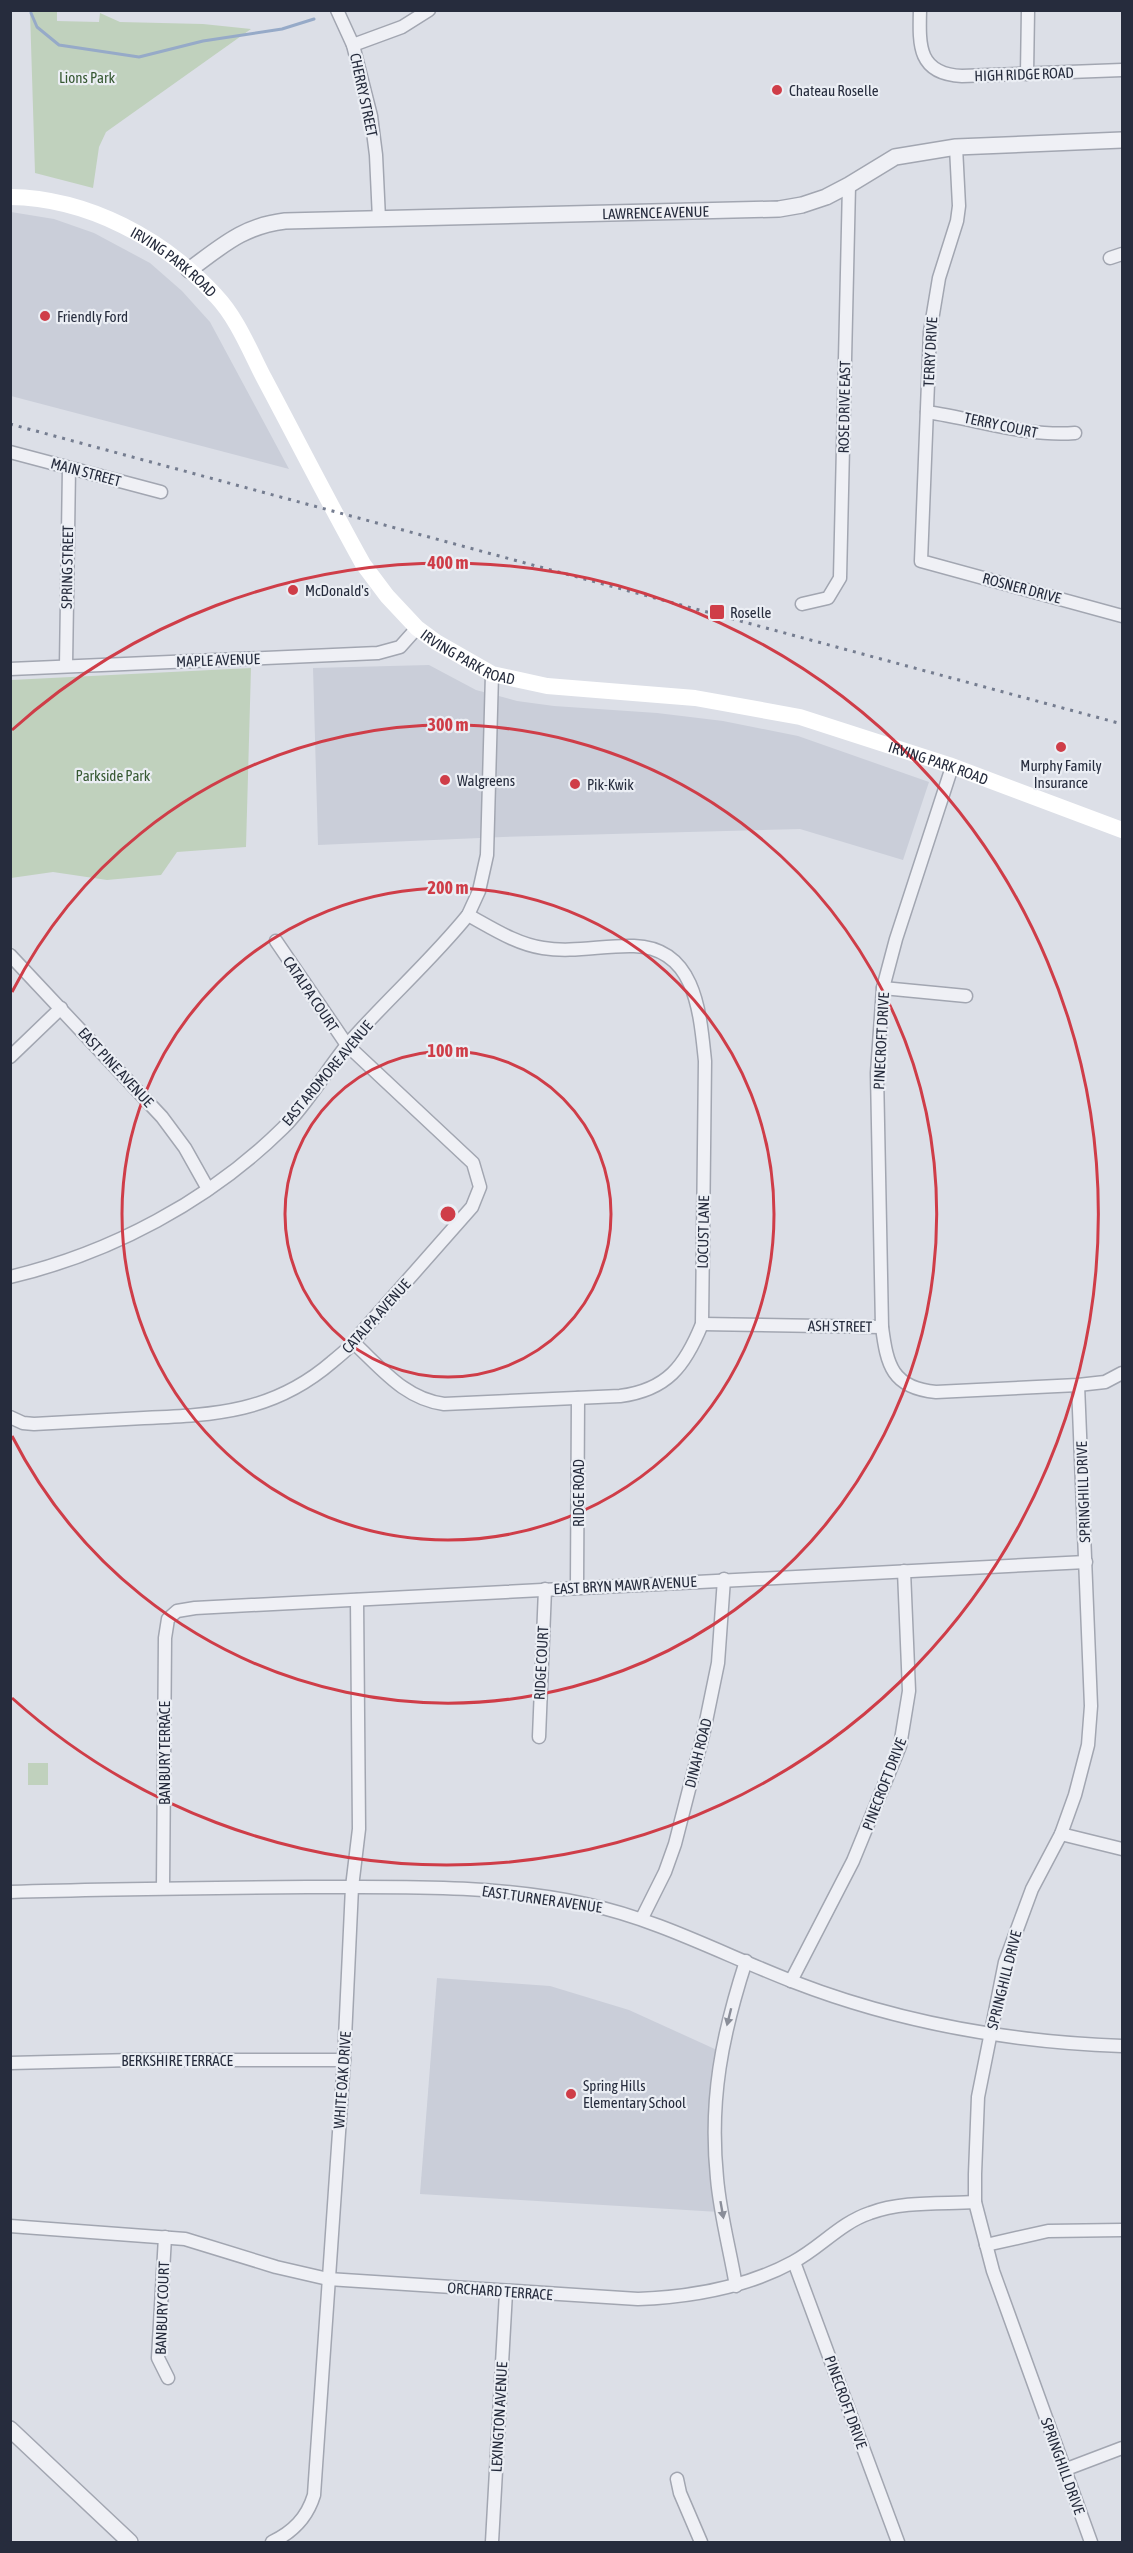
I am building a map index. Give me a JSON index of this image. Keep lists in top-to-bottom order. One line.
{"streets":{"main road":["IRVING PARK ROAD"],"street":["HIGH RIDGE ROAD","CHERRY STREET","LAWRENCE AVENUE","TERRY DRIVE","ROSE DRIVE EAST","TERRY COURT","MAIN STREET","SPRING STREET","ROSNER DRIVE","MAPLE AVENUE","CATALPA COURT","PINECROFT DRIVE","EAST PINE AVENUE","EAST ARDMORE AVENUE","LOCUST LANE","CATALPA AVENUE","ASH STREET","SPRINGHILL DRIVE","RIDGE ROAD","EAST BRYN MAWR AVENUE","RIDGE COURT","BANBURY TERRACE","DINAH ROAD","EAST TURNER AVENUE","BERKSHIRE TERRACE","WHITE OAK DRIVE","ORCHARD TERRACE","BANBURY COURT","LEXINGTON AVENUE"]},"crossings":[["CHERRY STREET","LAWRENCE AVENUE"],["LAWRENCE AVENUE","IRVING PARK ROAD"],["LAWRENCE AVENUE","TERRY DRIVE"],["LAWRENCE AVENUE","ROSE DRIVE EAST"],["IRVING PARK ROAD","MAPLE AVENUE"],["IRVING PARK ROAD","PINECROFT DRIVE"],["IRVING PARK ROAD","EAST ARDMORE AVENUE"],["TERRY DRIVE","TERRY COURT"],["TERRY DRIVE","ROSNER DRIVE"],["MAIN STREET","SPRING STREET"],["SPRING STREET","MAPLE AVENUE"],["CATALPA COURT","EAST ARDMORE AVENUE"],["CATALPA COURT","CATALPA AVENUE"],["PINECROFT DRIVE","ASH STREET"],["PINECROFT DRIVE","EAST BRYN MAWR AVENUE"],["PINECROFT DRIVE","EAST TURNER AVENUE"],["PINECROFT DRIVE","ORCHARD TERRACE"],["EAST PINE AVENUE","EAST ARDMORE AVENUE"],["EAST ARDMORE AVENUE","LOCUST LANE"],["EAST ARDMORE AVENUE","CATALPA AVENUE"],["LOCUST LANE","CATALPA AVENUE"],["LOCUST LANE","ASH STREET"],["LOCUST LANE","RIDGE ROAD"],["ASH STREET","SPRINGHILL DRIVE"],["SPRINGHILL DRIVE","EAST BRYN MAWR AVENUE"],["SPRINGHILL DRIVE","EAST TURNER AVENUE"],["SPRINGHILL DRIVE","ORCHARD TERRACE"],["RIDGE ROAD","EAST BRYN MAWR AVENUE"],["EAST BRYN MAWR AVENUE","RIDGE COURT"],["EAST BRYN MAWR AVENUE","BANBURY TERRACE"],["EAST BRYN MAWR AVENUE","DINAH ROAD"],["EAST BRYN MAWR AVENUE","WHITE OAK DRIVE"],["BANBURY TERRACE","EAST TURNER AVENUE"],["DINAH ROAD","EAST TURNER AVENUE"],["EAST TURNER AVENUE","WHITE OAK DRIVE"],["BERKSHIRE TERRACE","WHITE OAK DRIVE"],["WHITE OAK DRIVE","ORCHARD TERRACE"],["ORCHARD TERRACE","BANBURY COURT"],["ORCHARD TERRACE","LEXINGTON AVENUE"]],"parks":["Lions Park","Parkside Park"],"places":{"other":["Chateau Roselle","Friendly Ford","McDonald's","Murphy Family Insurance","Walgreens","Pik-Kwik","Spring Hills Elementary School"],"transit":["Roselle"]},"rings":["400 m","300 m","200 m","100 m"]}
